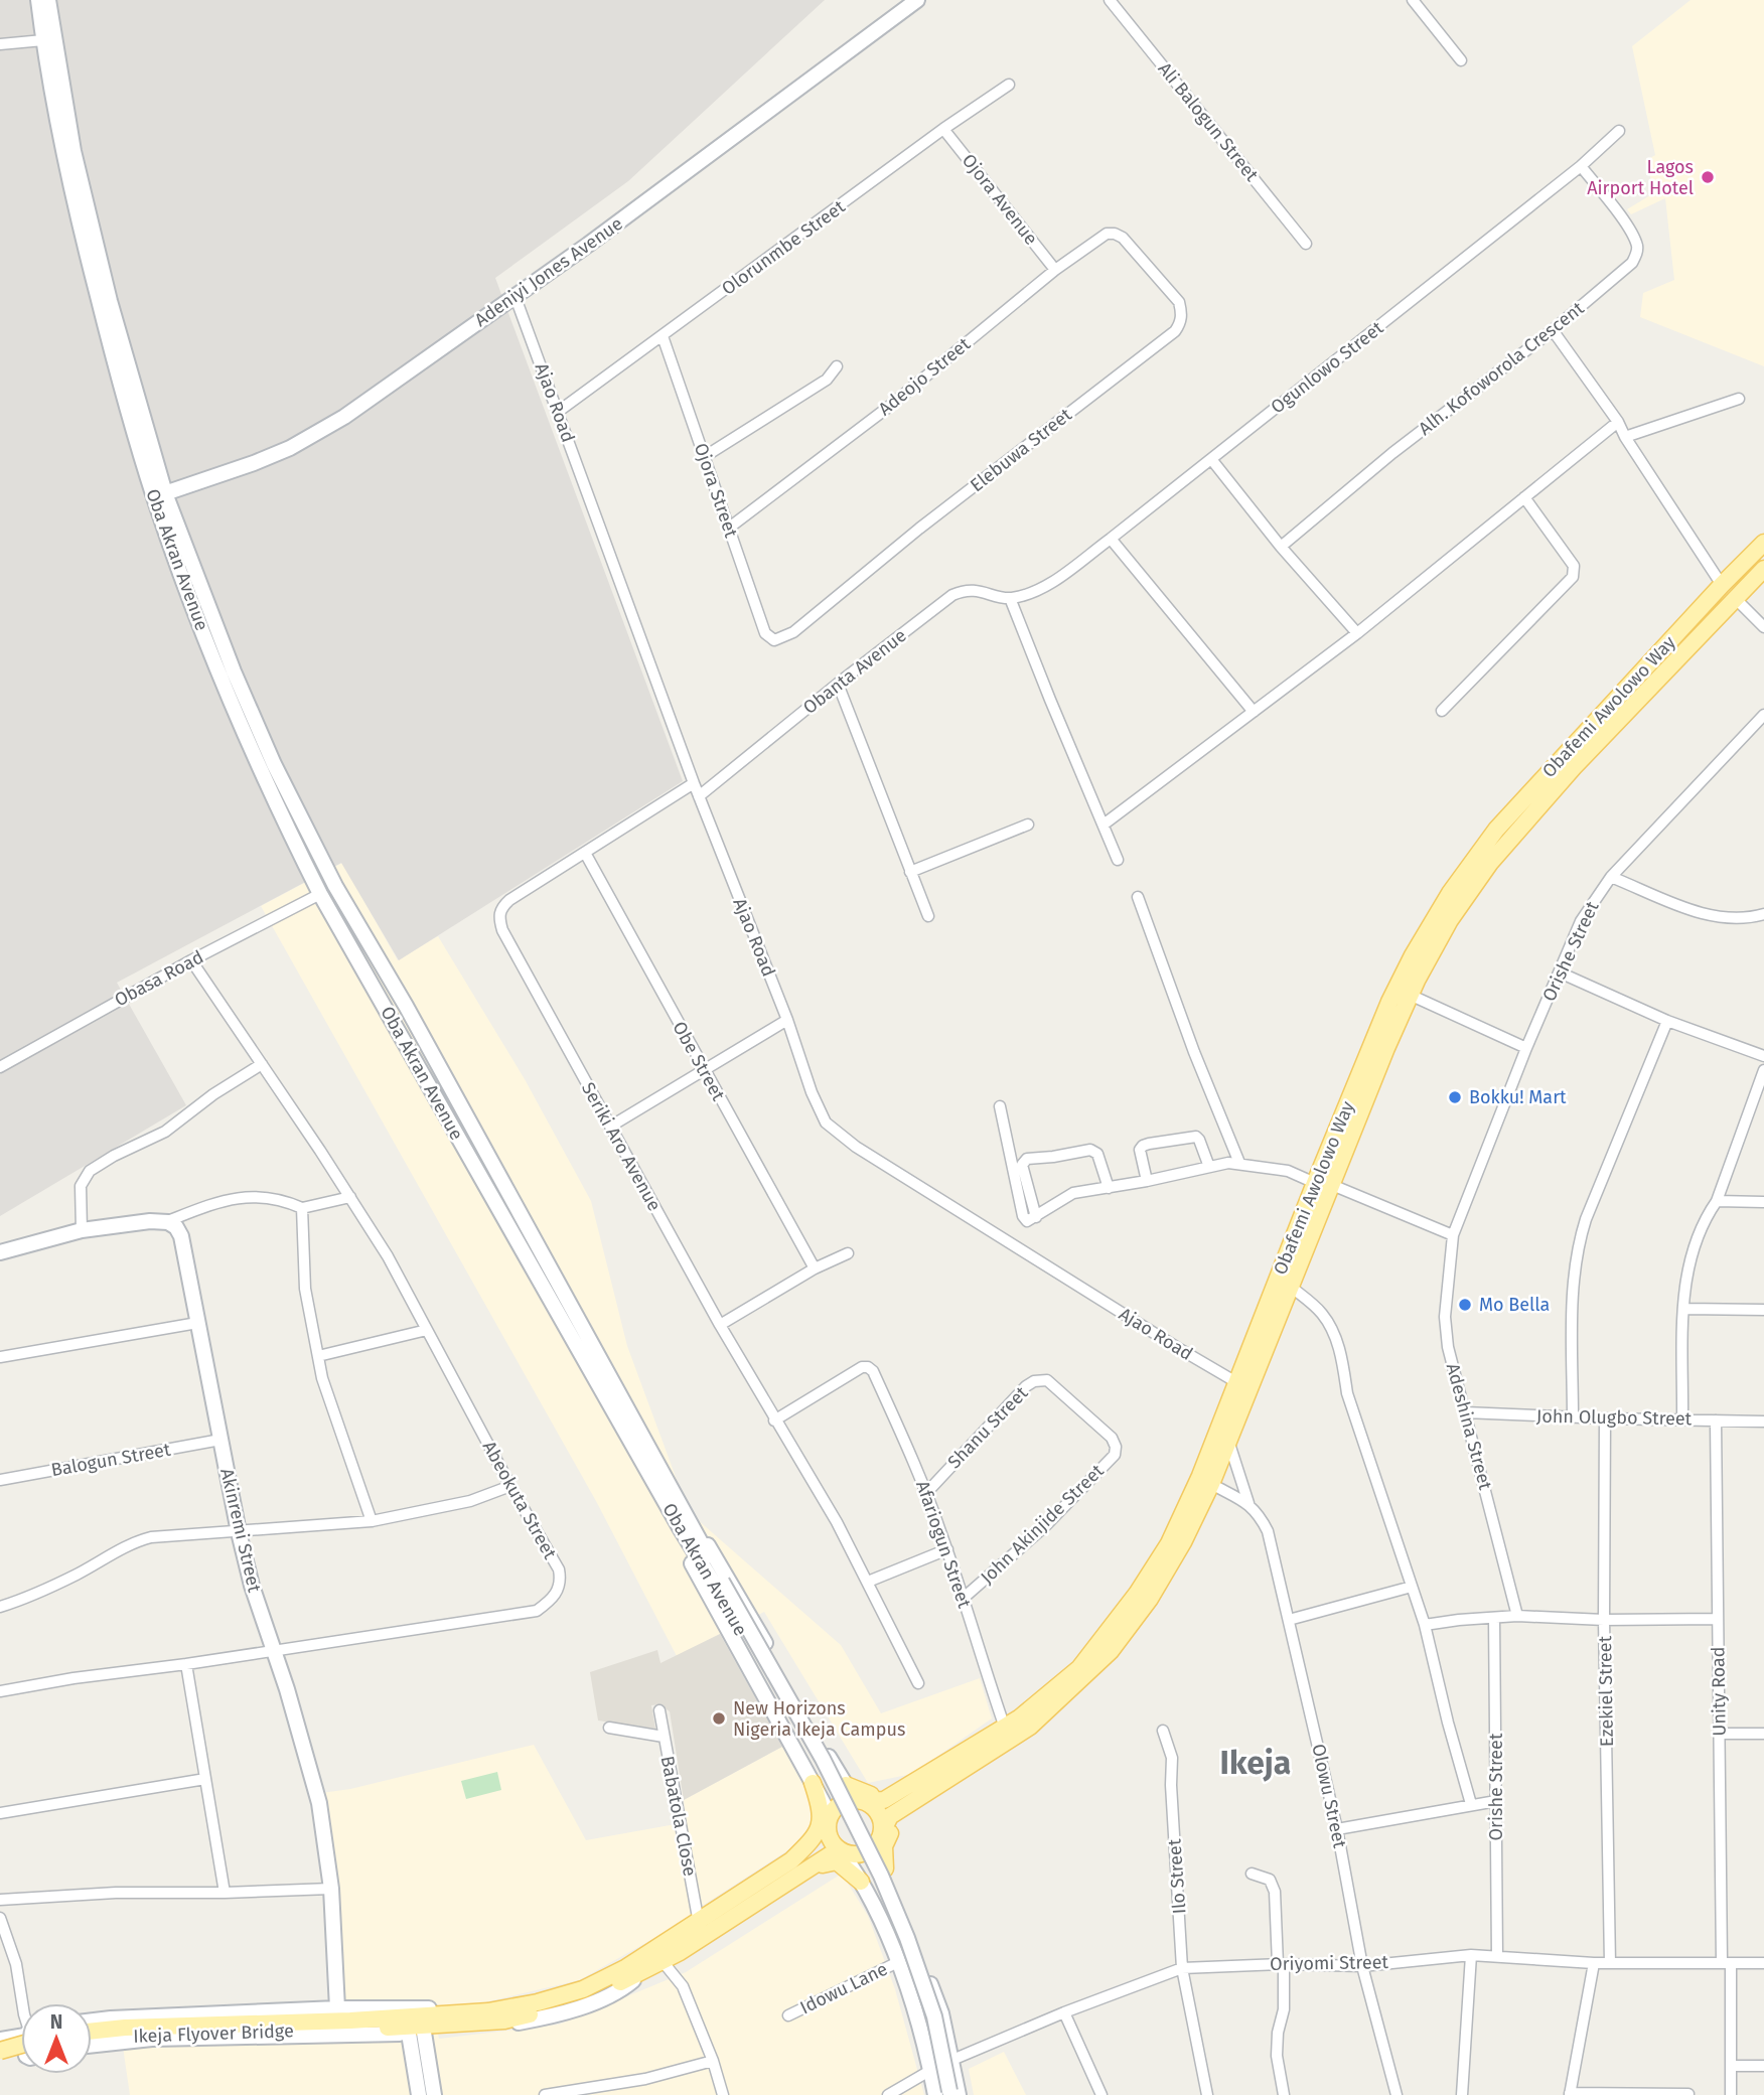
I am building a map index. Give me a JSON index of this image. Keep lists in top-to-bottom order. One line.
{"streets":{"main road":["Adeniyi Jones Avenue","Oba Akran Avenue","Obafemi Awolowo Way","Akinremi Street","Ikeja Flyover Bridge"],"street":["Ali Balogun Street","Ojora Avenue","Olorunmbe Street","Ogunlowo Street","Alh. Kofoworola Crescent","Adeojo Street","Ajao Road","Elebuwa Street","Ojora Street","Obanta Avenue","Orishe Street","Obasa Road","Obe Street","Seriki Aro Avenue","John Olugbo Street","Adeshina Street","Shanu Street","Balogun Street","Abeokuta Street","John Akinjide Street","Afariogun Street","Ezekiel Street","Unity Road","Olowu Street","Babatola Close","Ilo Street","Oriyomi Street","Idowu Lane"]},"crossings":[["Ojora Avenue","Olorunmbe Street"],["Ojora Avenue","Adeojo Street"],["Olorunmbe Street","Ajao Road"],["Olorunmbe Street","Ojora Street"],["Adeniyi Jones Avenue","Ajao Road"],["Adeniyi Jones Avenue","Oba Akran Avenue"],["Ogunlowo Street","Alh. Kofoworola Crescent"],["Ogunlowo Street","Obanta Avenue"],["Adeojo Street","Elebuwa Street"],["Adeojo Street","Ojora Street"],["Ajao Road","Obanta Avenue"],["Ajao Road","Obafemi Awolowo Way"],["Ajao Road","Seriki Aro Avenue"],["Elebuwa Street","Ojora Street"],["Oba Akran Avenue","Obasa Road"],["Obafemi Awolowo Way","Afariogun Street"],["Obafemi Awolowo Way","Olowu Street"],["Orishe Street","Adeshina Street"],["Orishe Street","Oriyomi Street"],["Obasa Road","Abeokuta Street"],["Obe Street","Seriki Aro Avenue"],["Seriki Aro Avenue","Afariogun Street"],["John Olugbo Street","Adeshina Street"],["John Olugbo Street","Ezekiel Street"],["John Olugbo Street","Unity Road"],["Shanu Street","John Akinjide Street"],["Shanu Street","Afariogun Street"],["Balogun Street","Akinremi Street"],["Abeokuta Street","Akinremi Street"],["John Akinjide Street","Afariogun Street"],["Ezekiel Street","Oriyomi Street"],["Unity Road","Oriyomi Street"],["Olowu Street","Oriyomi Street"],["Ilo Street","Oriyomi Street"]],"districts":["Ikeja"],"places":["Lagos Airport Hotel","Bokku! Mart","Mo Bella","New Horizons Nigeria Ikeja Campus"],"north":"top"}
